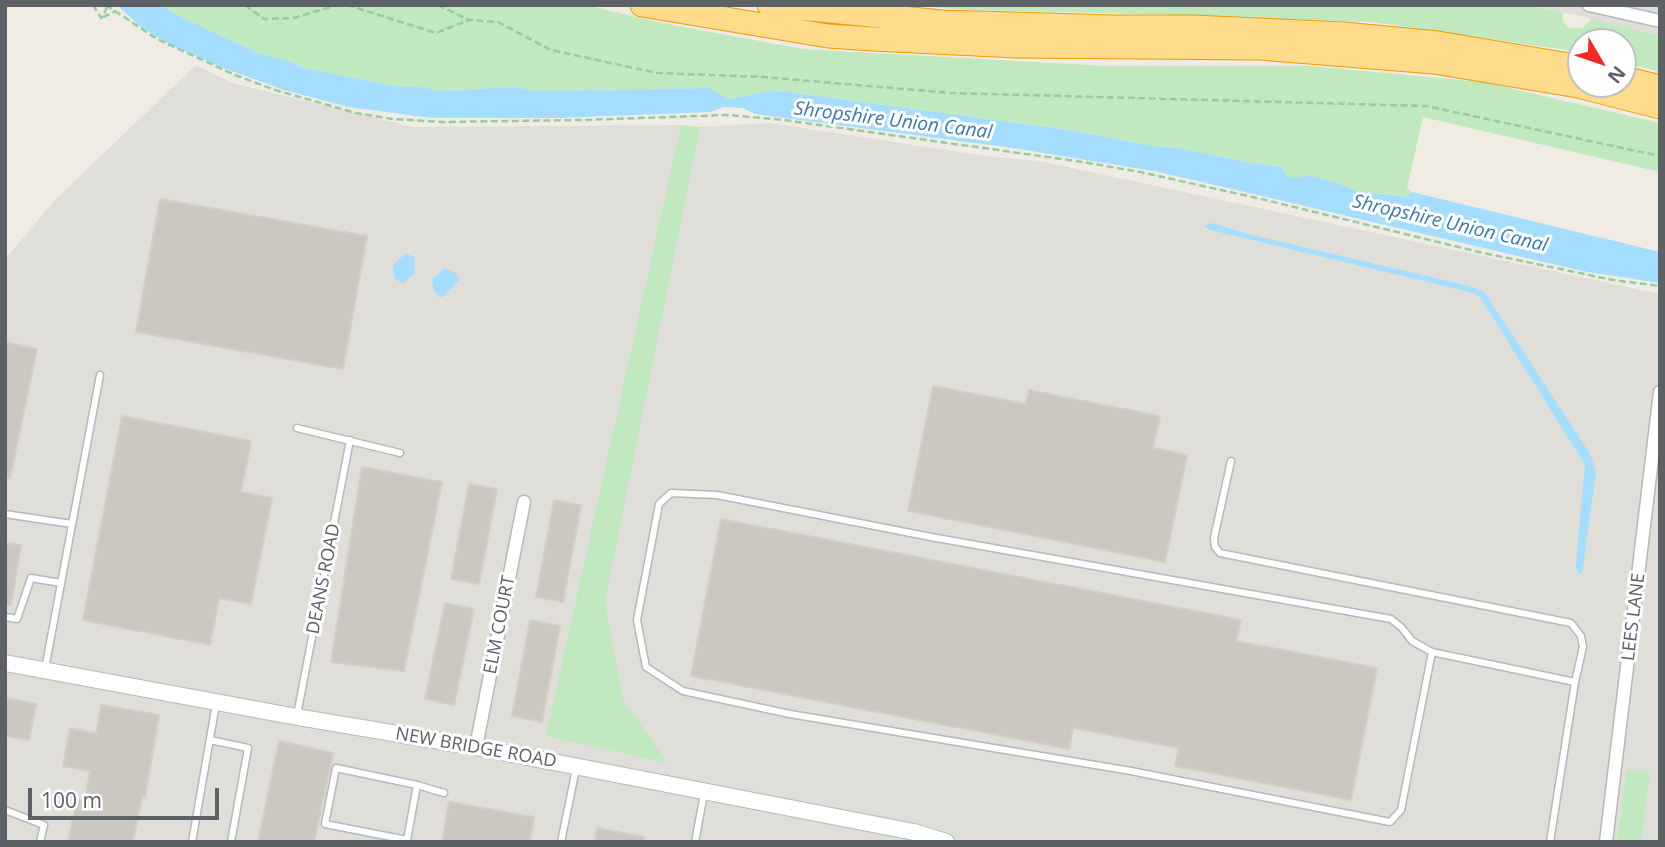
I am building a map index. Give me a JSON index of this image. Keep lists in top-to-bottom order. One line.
{"streets":{"street":["LEES LANE","ELM COURT","NEW BRIDGE ROAD"],"lane":["DEANS ROAD"]},"crossings":[["DEANS ROAD","NEW BRIDGE ROAD"],["ELM COURT","NEW BRIDGE ROAD"]],"water":["Shropshire Union Canal"],"scale_bar":"100 m","north":"bottom right"}
